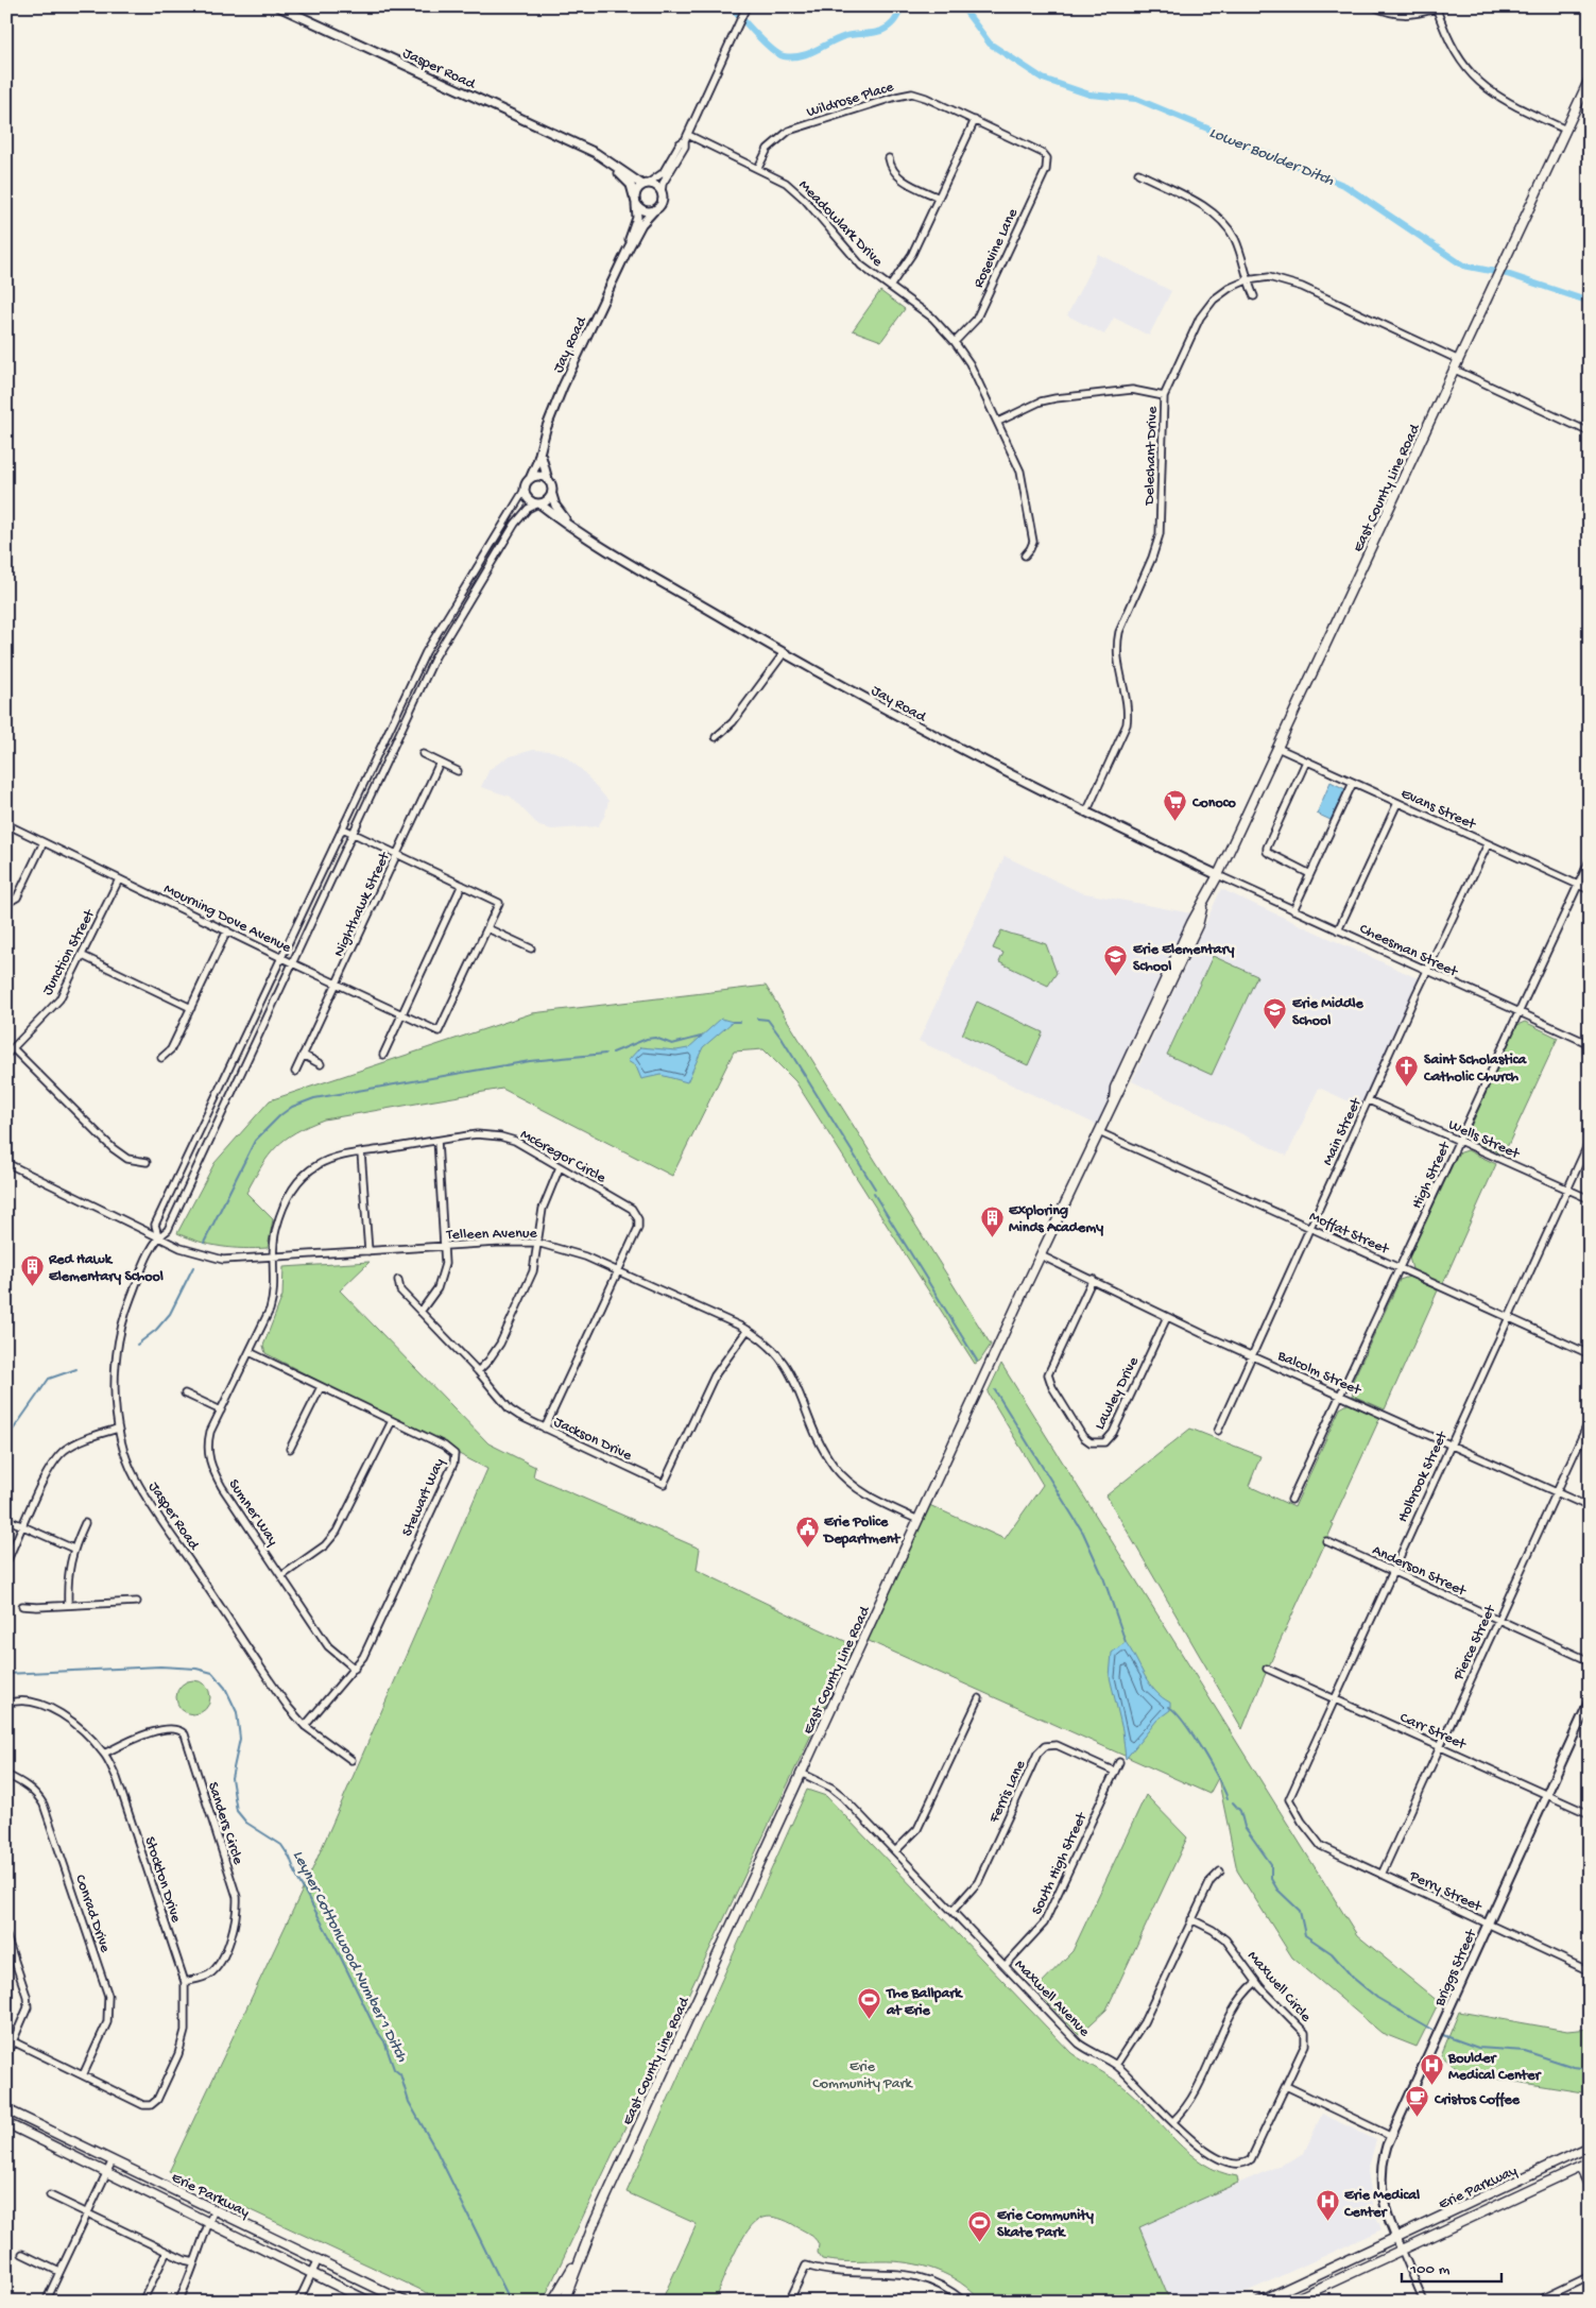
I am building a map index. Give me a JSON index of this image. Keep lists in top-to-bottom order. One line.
{"streets":{"main road":["East County Line Road","Erie Parkway"],"street":["Jasper Road","Wildrose Place","Meadowlark Drive","Rosevine Lane","Jay Road","Delechant Drive","Evans Street","Nighthawk Street","Mourning Dove Avenue","Cheesman Street","Junction Street","Main Street","Wells Street","McGregor Circle","High Street","Moffat Street","Telleen Avenue","Balcolm Street","Lawley Drive","Jackson Drive","Holbrook Street","Stewart Way","Sumner Way","Anderson Street","Pierce Street","Carr Street","Ferris Lane","Sanders Circle","South High Street","Stockton Drive","Perry Street","Conrad Drive","Briggs Street","Maxwell Circle","Maxwell Avenue"]},"crossings":[["Jasper Road","Jay Road"],["Jasper Road","Telleen Avenue"],["Wildrose Place","Meadowlark Drive"],["Wildrose Place","Rosevine Lane"],["Meadowlark Drive","Rosevine Lane"],["Jay Road","Delechant Drive"],["Jay Road","East County Line Road"],["Jay Road","Cheesman Street"],["Delechant Drive","East County Line Road"],["East County Line Road","Evans Street"],["East County Line Road","Cheesman Street"],["East County Line Road","Moffat Street"],["East County Line Road","Telleen Avenue"],["East County Line Road","Balcolm Street"],["East County Line Road","Maxwell Avenue"],["Evans Street","Main Street"],["Evans Street","High Street"],["Nighthawk Street","Mourning Dove Avenue"],["Mourning Dove Avenue","Junction Street"],["Cheesman Street","Main Street"],["Cheesman Street","High Street"],["Main Street","Wells Street"],["Main Street","Moffat Street"],["Main Street","Balcolm Street"],["Wells Street","High Street"],["Wells Street","Holbrook Street"],["McGregor Circle","Telleen Avenue"],["McGregor Circle","Jackson Drive"],["McGregor Circle","Stewart Way"],["McGregor Circle","Sumner Way"],["High Street","Moffat Street"],["High Street","Balcolm Street"],["Moffat Street","Holbrook Street"],["Telleen Avenue","Jackson Drive"],["Balcolm Street","Lawley Drive"],["Balcolm Street","Holbrook Street"],["Balcolm Street","Pierce Street"],["Holbrook Street","Anderson Street"],["Holbrook Street","Carr Street"],["Holbrook Street","Perry Street"],["Stewart Way","Sumner Way"],["Anderson Street","Pierce Street"],["Pierce Street","Carr Street"],["Pierce Street","Perry Street"],["Carr Street","Briggs Street"],["Ferris Lane","South High Street"],["Ferris Lane","Maxwell Avenue"],["Sanders Circle","Stockton Drive"],["South High Street","Maxwell Avenue"],["Stockton Drive","Conrad Drive"],["Perry Street","Briggs Street"],["Briggs Street","Erie Parkway"],["Maxwell Circle","Maxwell Avenue"]],"water":["Lower Boulder Ditch","Leyner Cottonwood Number 1 Ditch"],"parks":["Erie Community Park"],"places":{"supermarket":["Conoco"],"school or university":["Erie Elementary School","Erie Middle School"],"church":["Saint Scholastica Catholic Church"],"building":["Exploring Minds Academy","Red Hawk Elementary School"],"public building":["Erie Police Department"],"sports":["The Ballpark at Erie","Erie Community Skate Park"],"hospital":["Boulder Medical Center","Erie Medical Center"],"cafe":["Cristos Coffee"]},"scale_bar":"100 m"}
